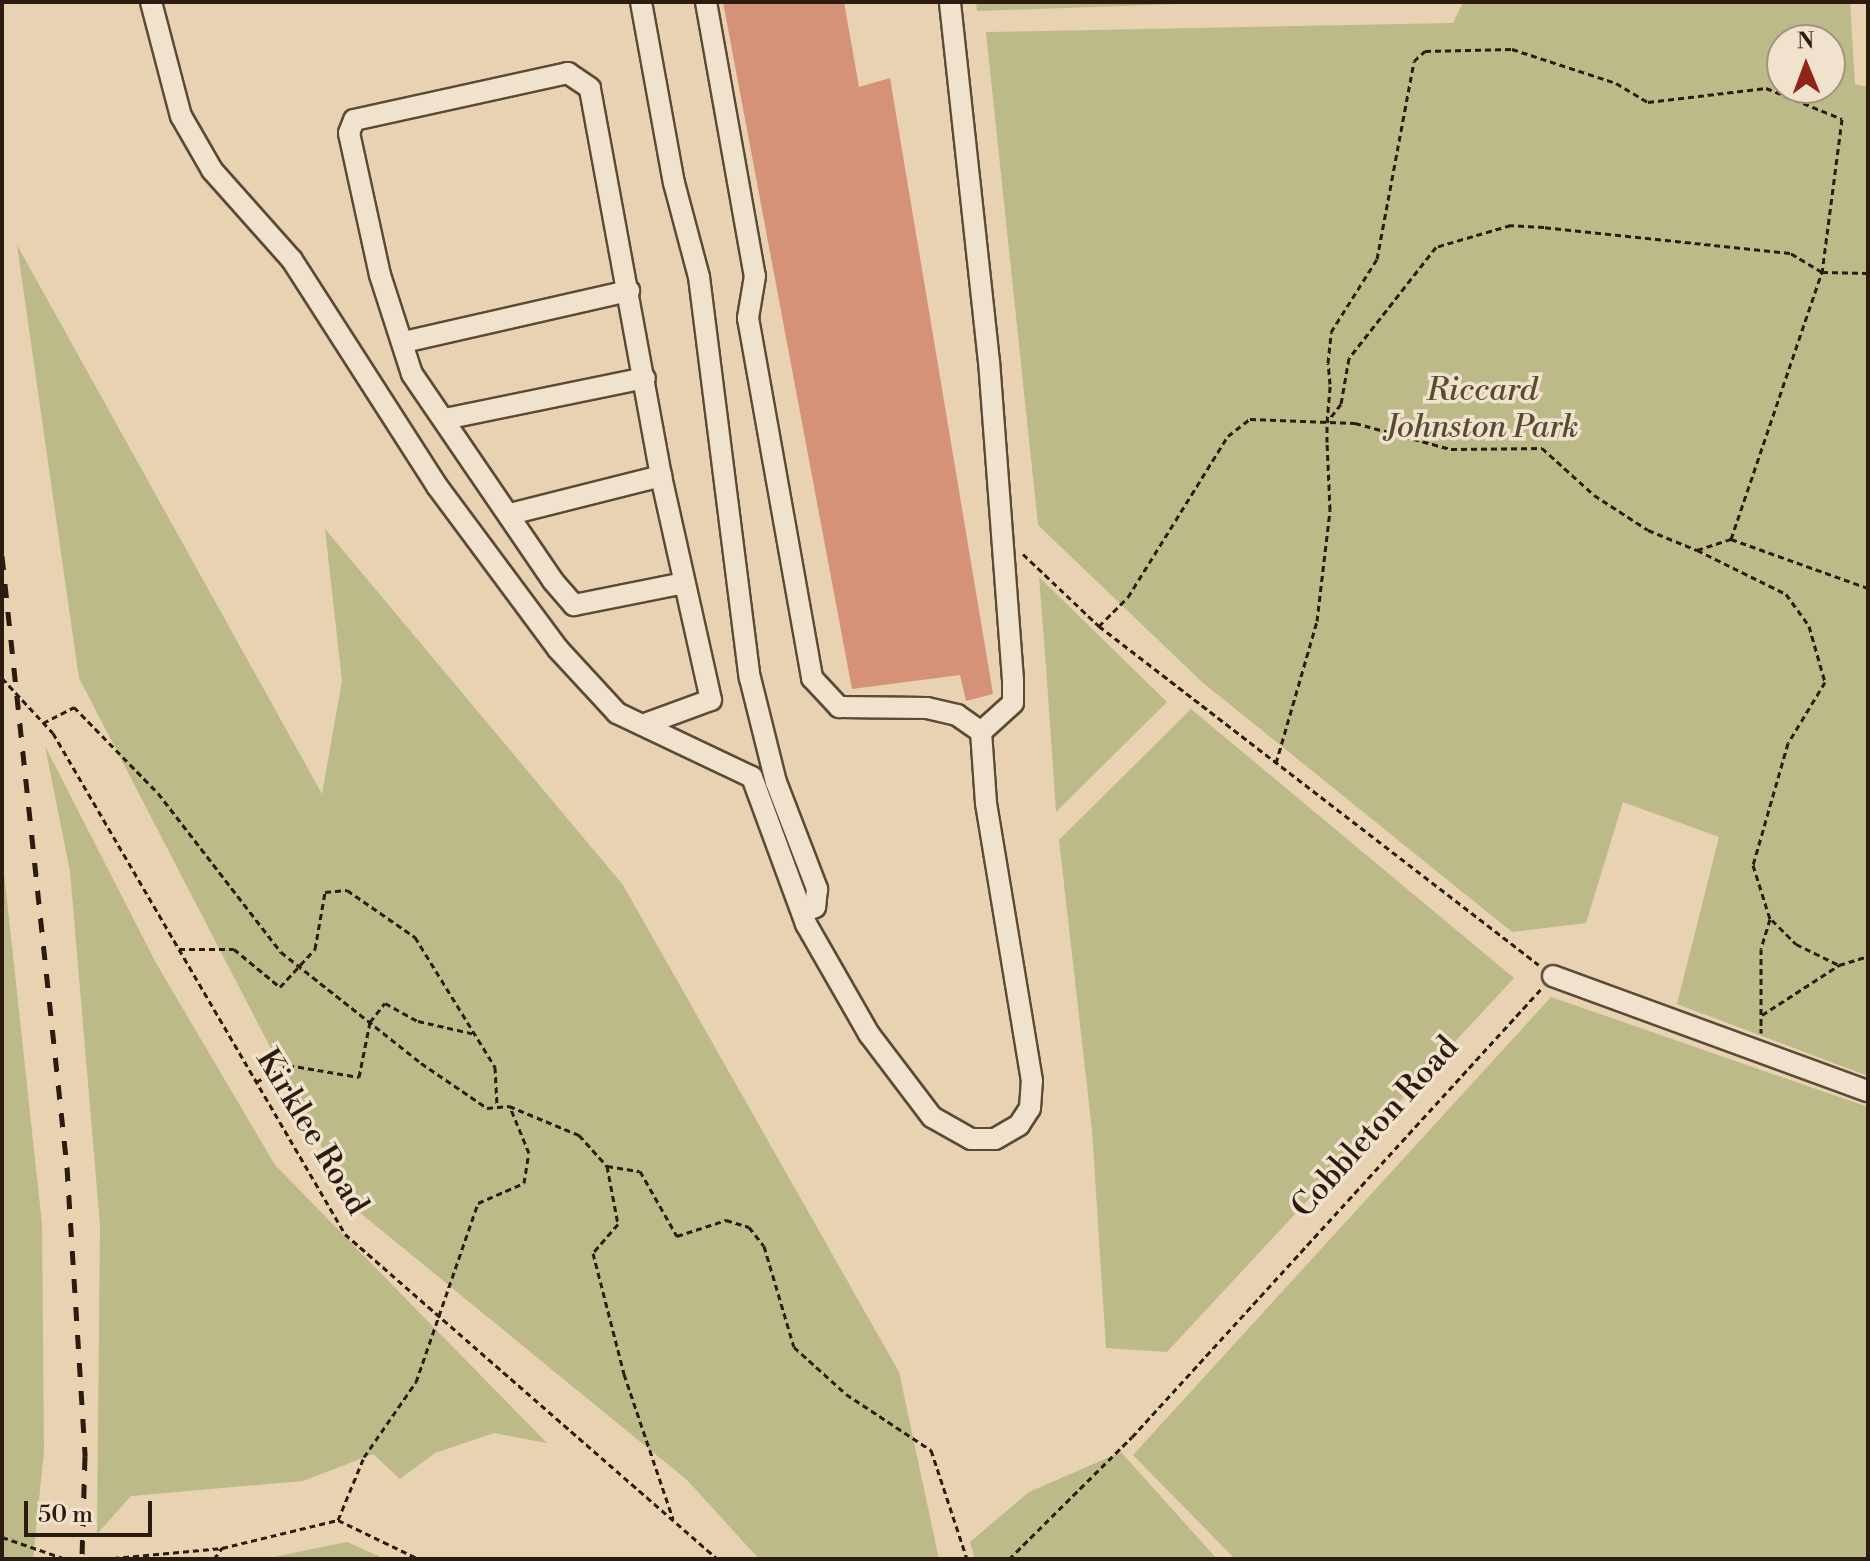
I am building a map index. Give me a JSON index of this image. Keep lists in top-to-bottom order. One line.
{"streets":{"path":["Cobbleton Road","Kirklee Road"]},"parks":["Riccard Johnston Park"],"scale_bar":"50 m","north":"top"}
